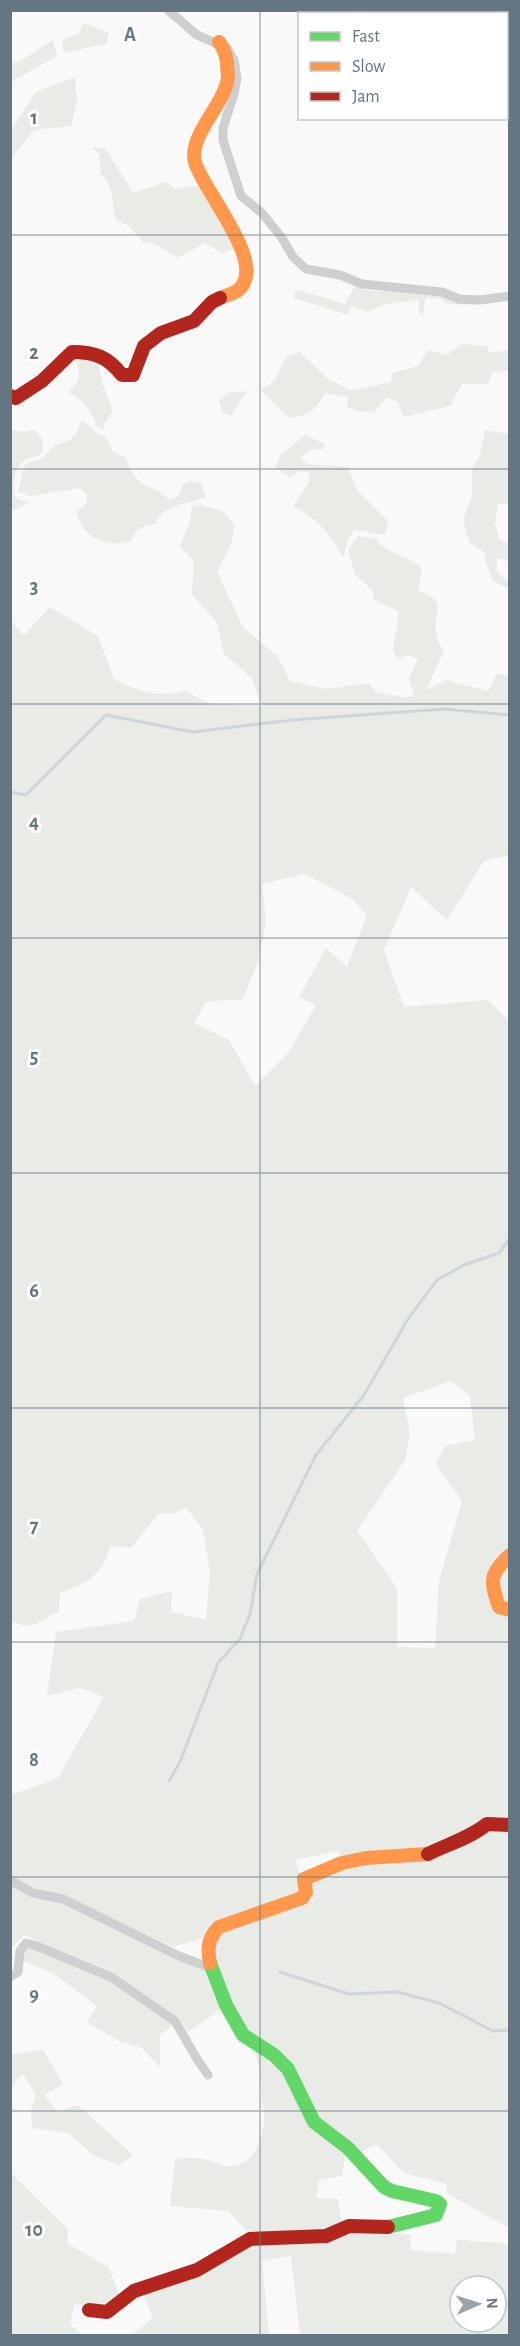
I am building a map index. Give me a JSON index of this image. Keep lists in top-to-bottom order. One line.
{"legend":["Fast","Slow","Jam"],"north":"right","grid":{"columns":["A"],"rows":["1","2","3","4","5","6","7","8","9","10"]}}
